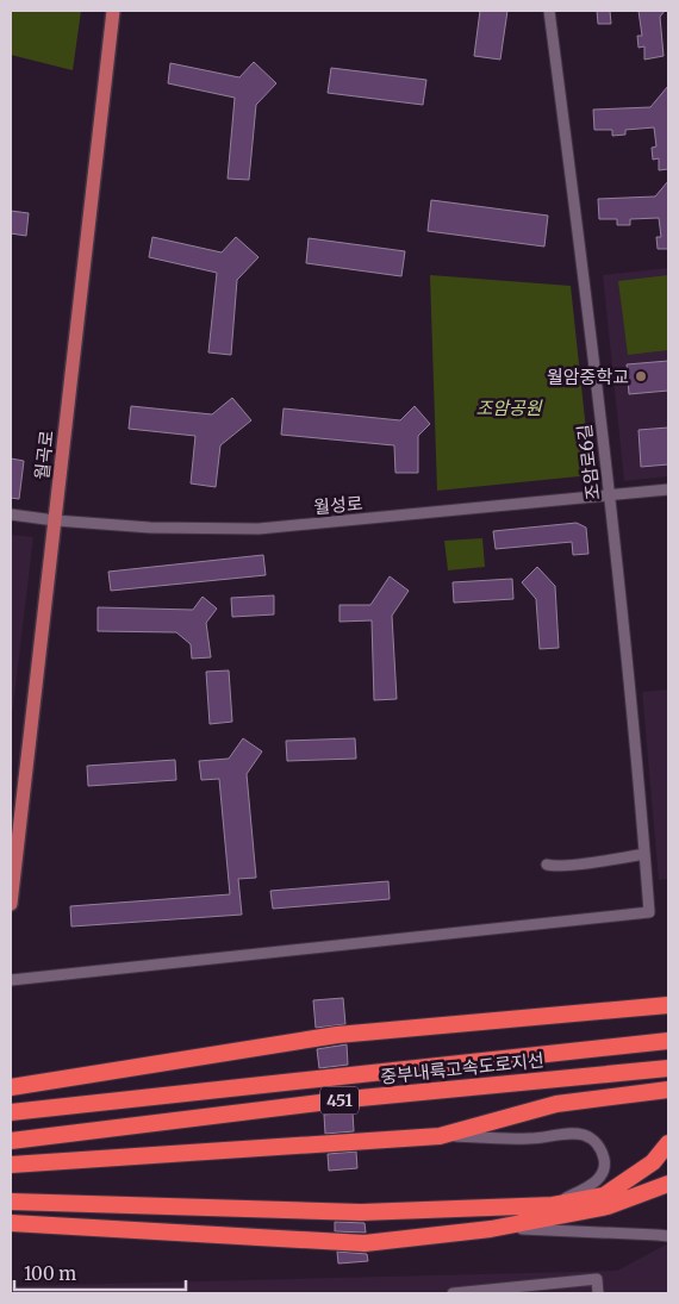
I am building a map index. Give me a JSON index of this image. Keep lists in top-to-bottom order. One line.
{"streets":{"highway":["중부내륙고속도로지선","451"],"main road":["월곡로"],"street":["조암로6길","월성로"]},"crossings":[["월곡로","월성로"],["조암로6길","월성로"]],"parks":["조암공원"],"places":["월암중학교"],"scale_bar":"100 m"}
